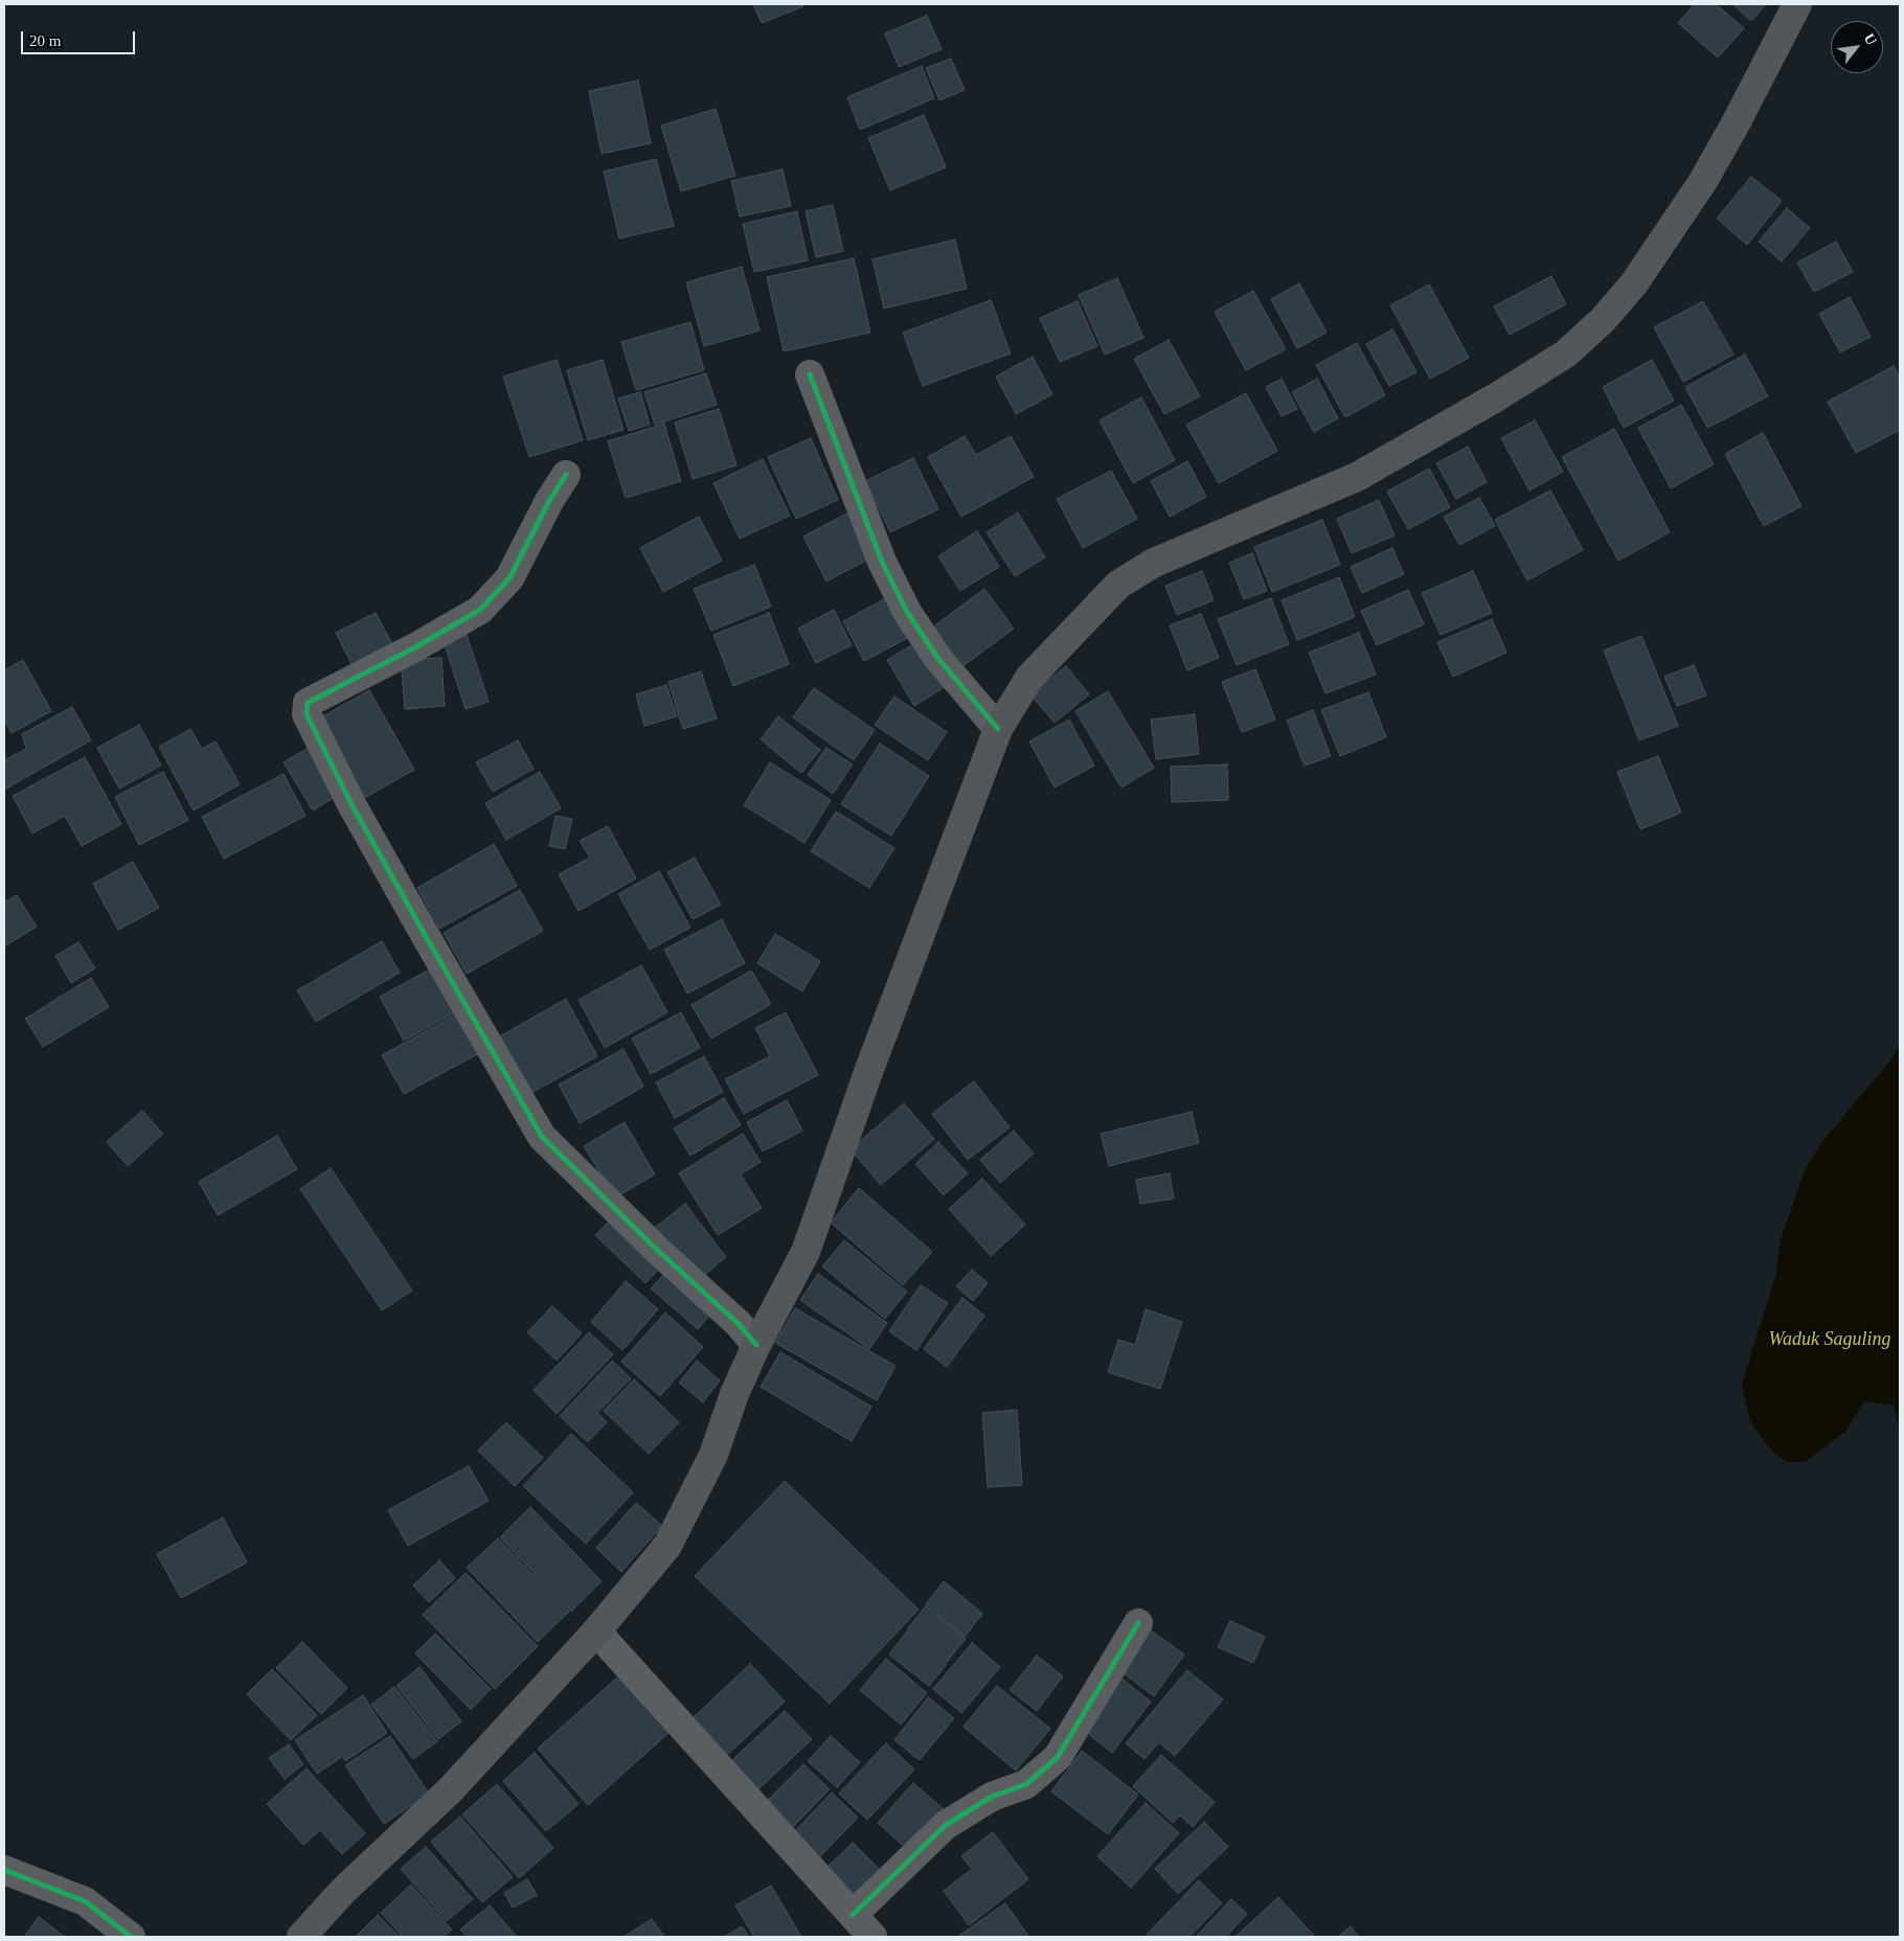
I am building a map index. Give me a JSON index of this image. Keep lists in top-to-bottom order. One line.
{"water":["Waduk Saguling"],"scale_bar":"20 m","north":"top right"}
